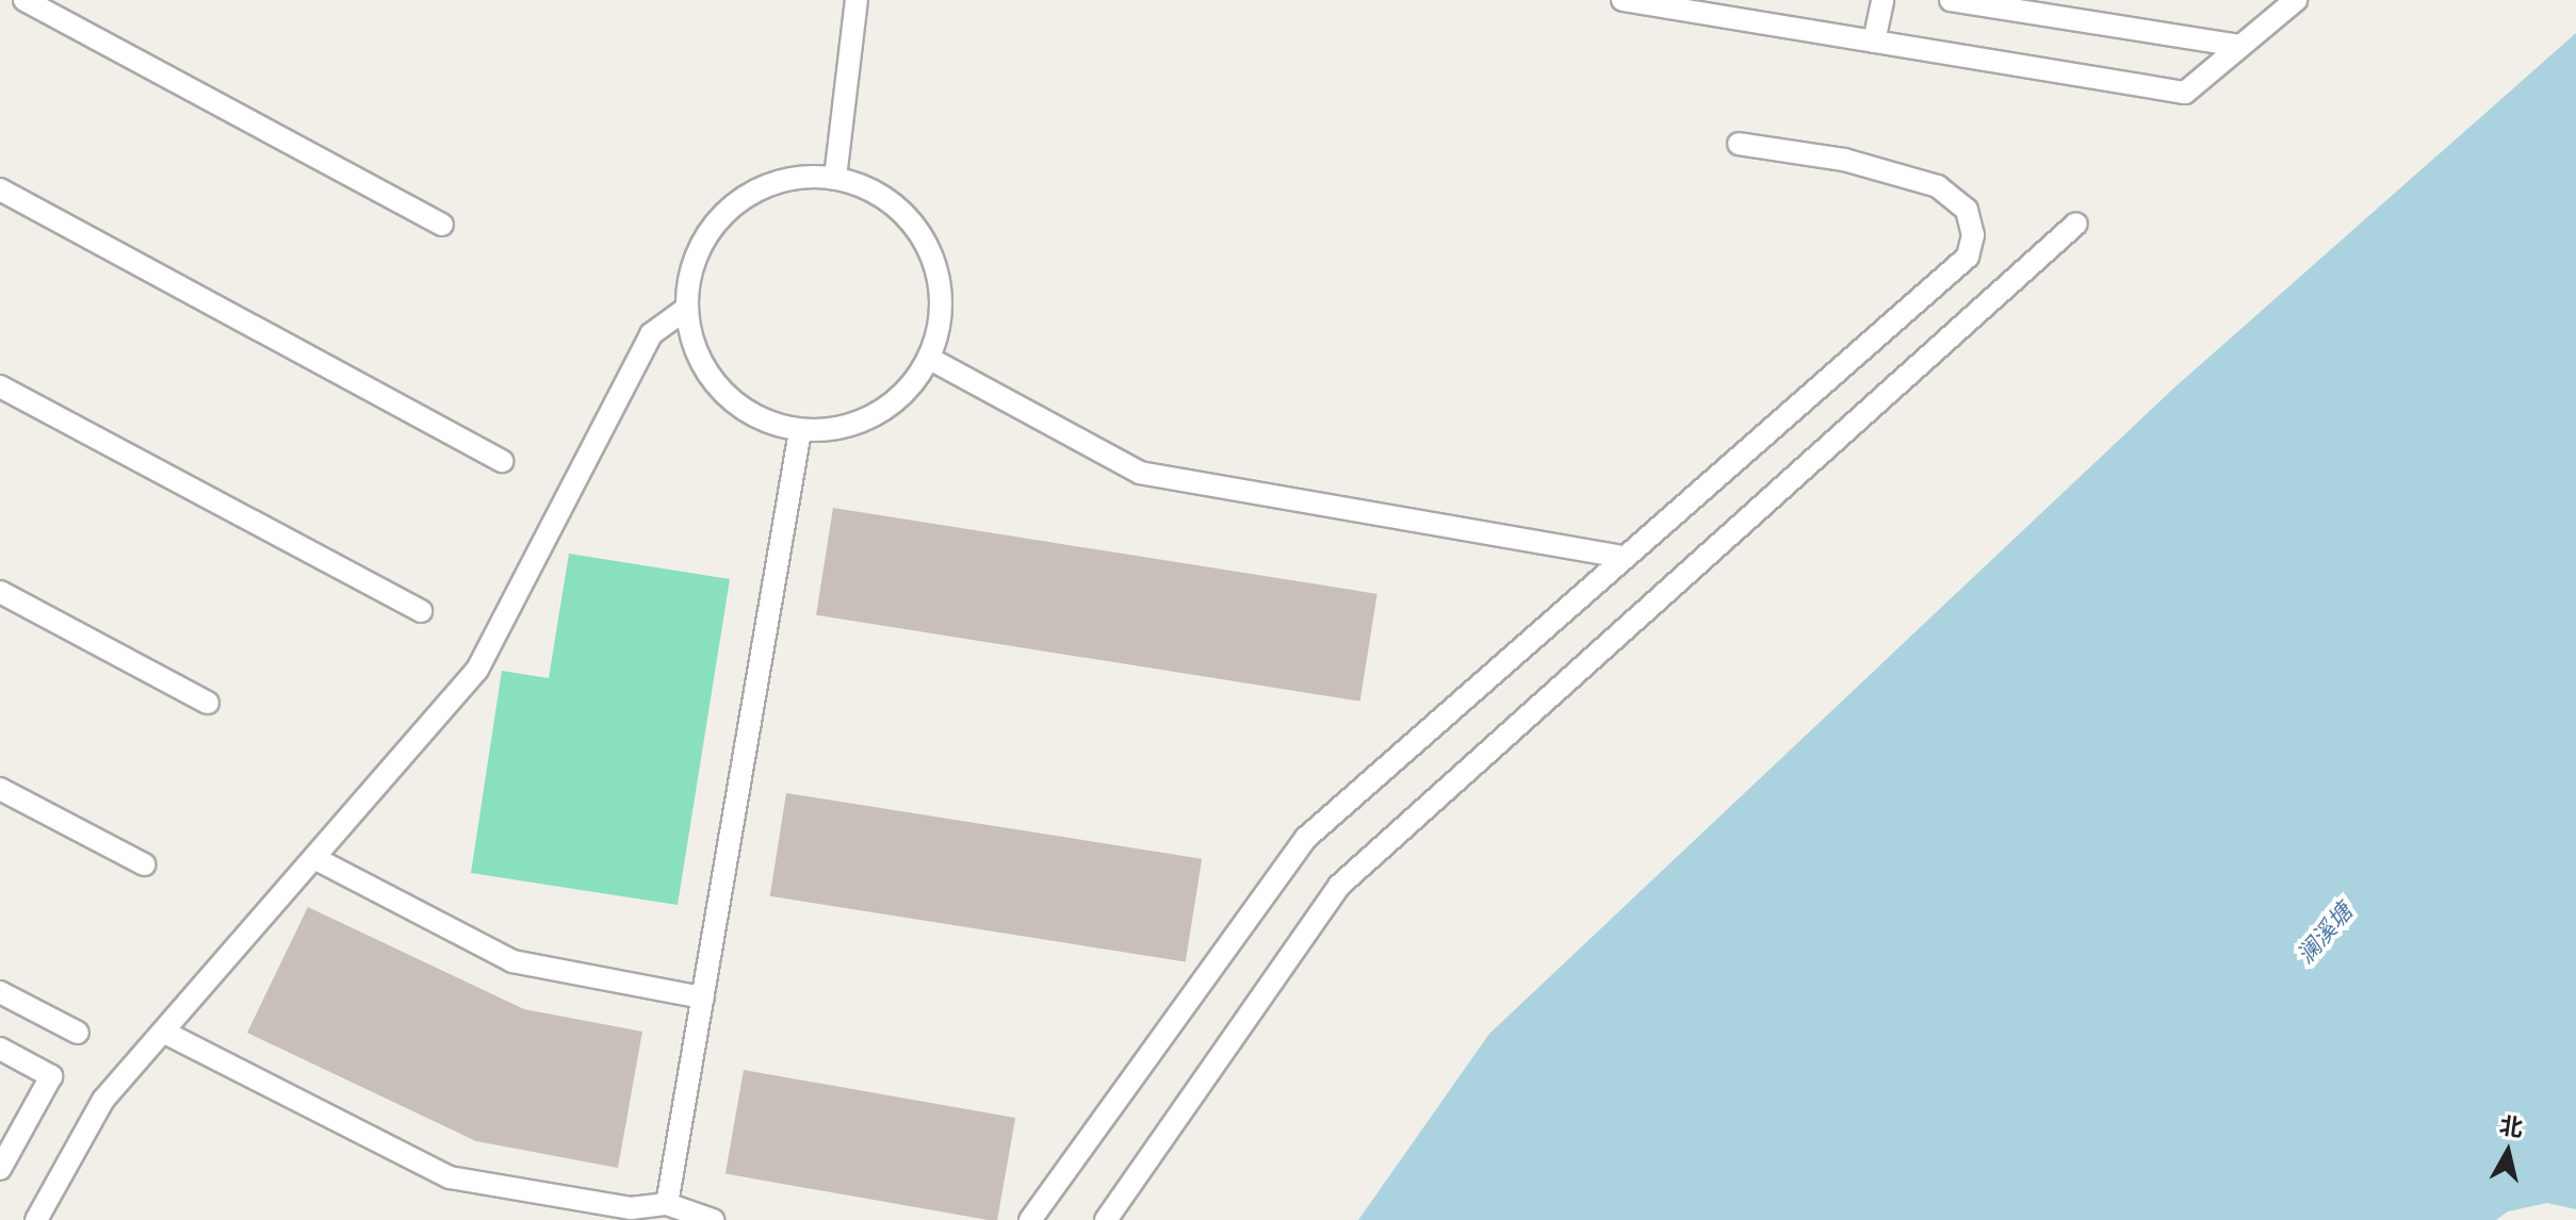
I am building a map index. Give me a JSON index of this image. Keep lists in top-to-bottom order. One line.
{"water":["澜溪塘"],"north":"top"}
